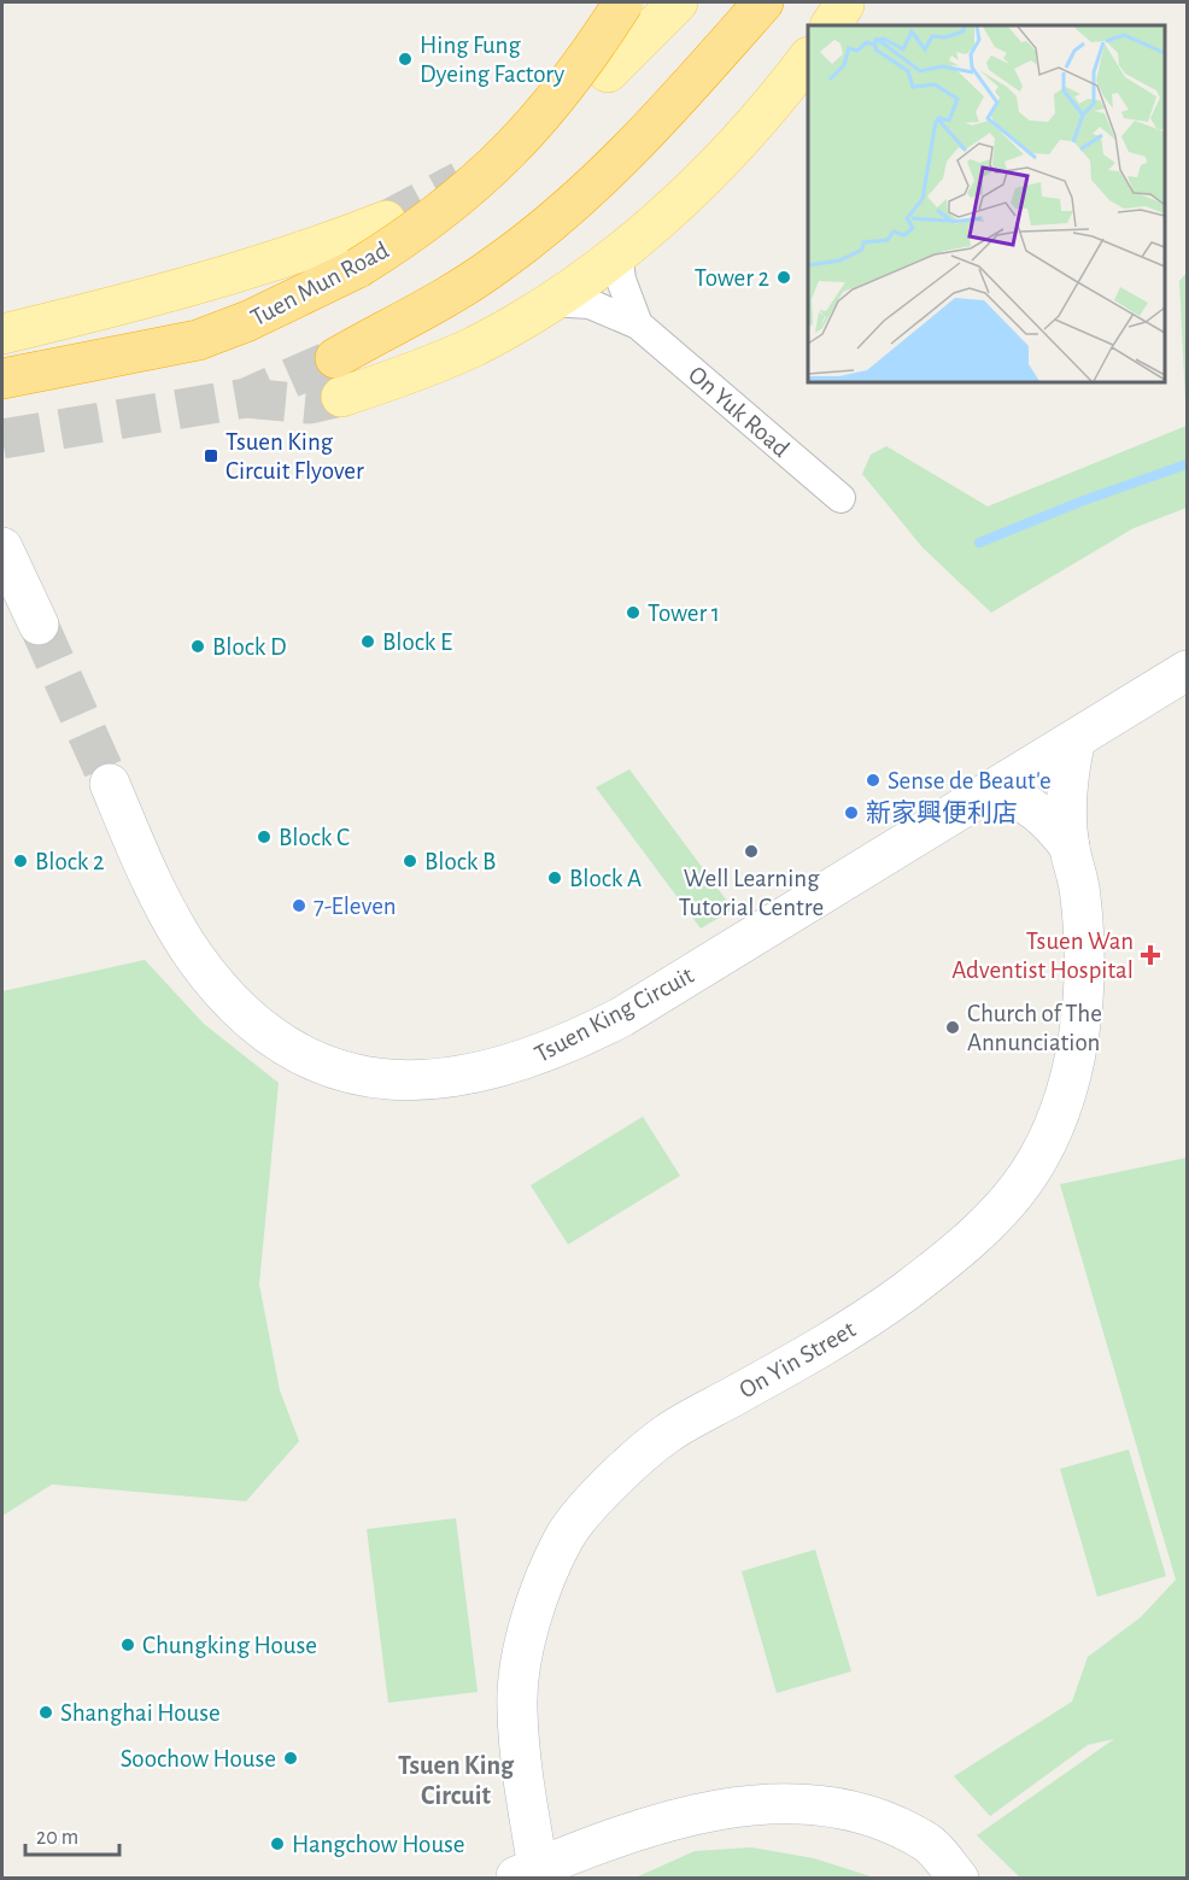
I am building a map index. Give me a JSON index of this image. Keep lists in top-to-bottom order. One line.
{"streets":{"highway":["Tuen Mun Road"],"street":["On Yuk Road","Tsuen King Circuit","On Yin Street"]},"districts":["Tsuen King Circuit"],"places":{"other":["Hing Fung Dyeing Factory","Tower 2","Tower 1","Block E","Block D","Sense de Beaut'e","新家興便利店","Block C","Well Learning Tutorial Centre","Block 2","Block B","Block A","7-Eleven","Church of The Annunciation","Chungking House","Shanghai House","Soochow House","Hangchow House"],"transit":["Tsuen King Circuit Flyover"],"health":["Tsuen Wan Adventist Hospital"]},"scale_bar":"20 m"}
